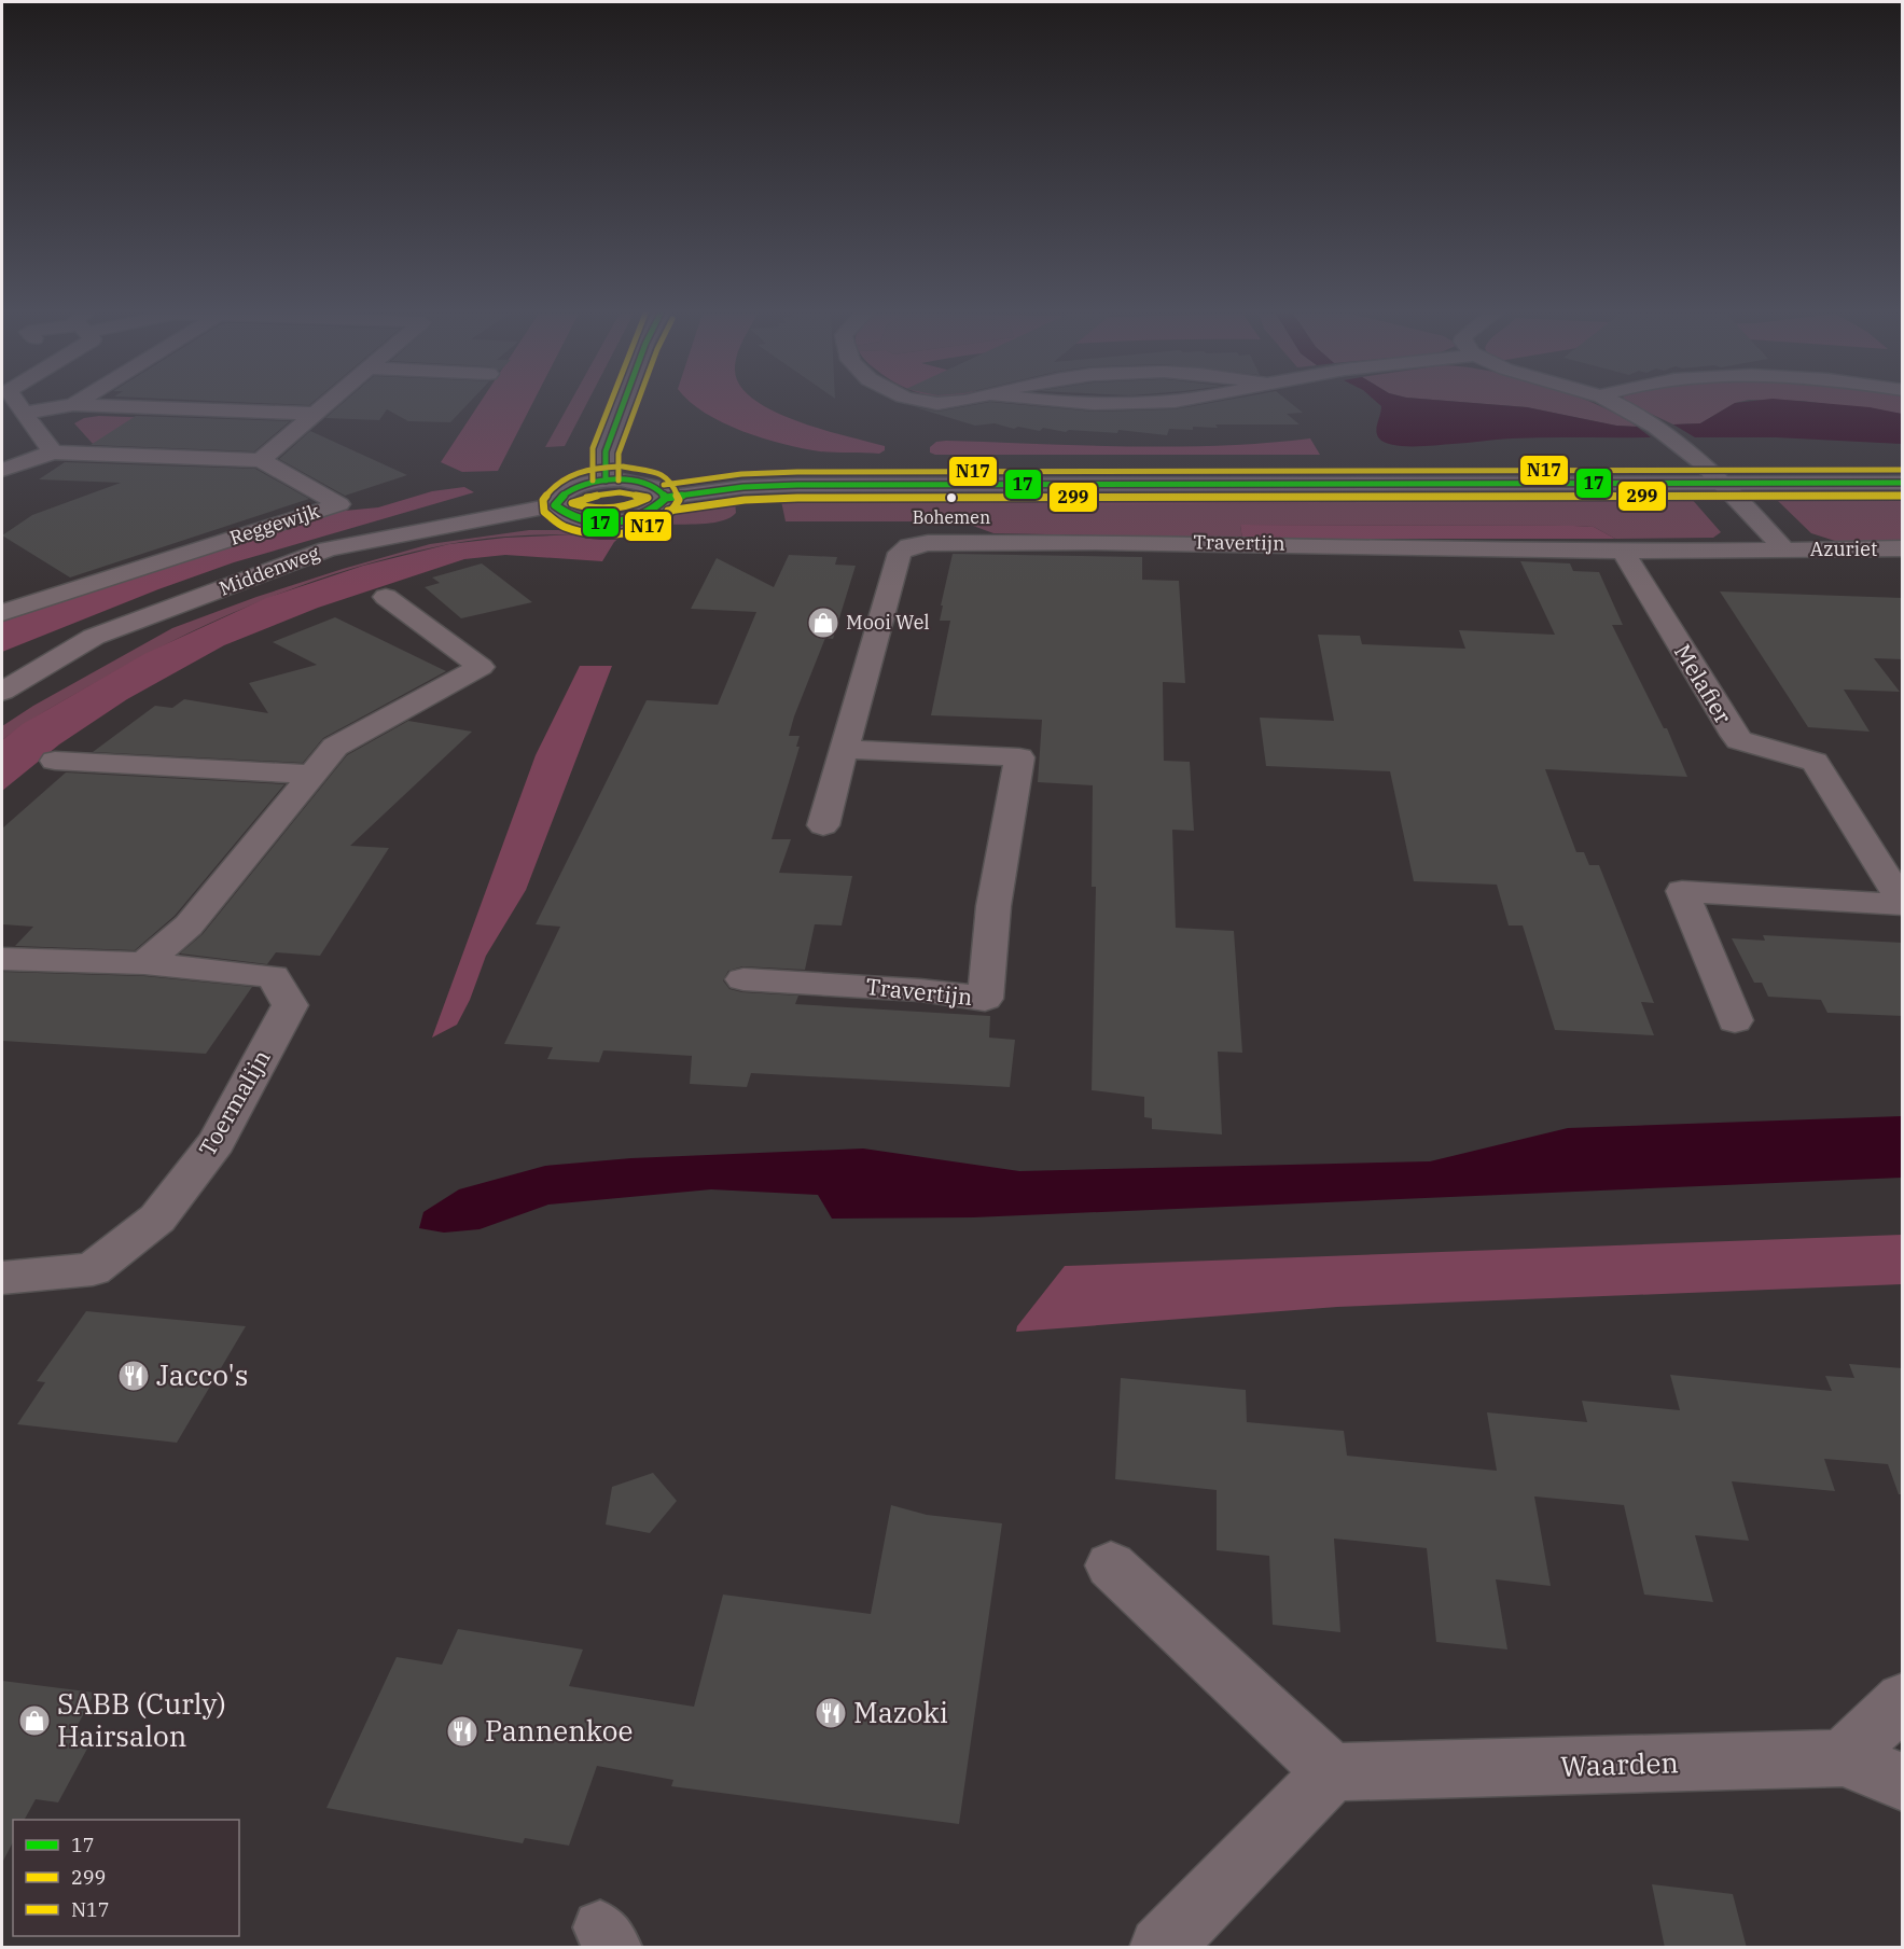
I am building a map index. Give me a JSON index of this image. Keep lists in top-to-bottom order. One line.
{"streets":{"main road":["Middenweg"],"street":["Reggewijk","Travertijn","Azuriet","Melafier","Toermalijn","Waarden"]},"crossings":[["Travertijn","Azuriet"],["Travertijn","Melafier"]],"places":{"other":["Bohemen"],"shop":["Mooi Wel","SABB (Curly) Hairsalon"],"restaurant":["Jacco's","Mazoki","Pannenkoe"]},"lines":["transit line 17","transit line 299","transit line N17"],"legend":["17","299","N17"]}
